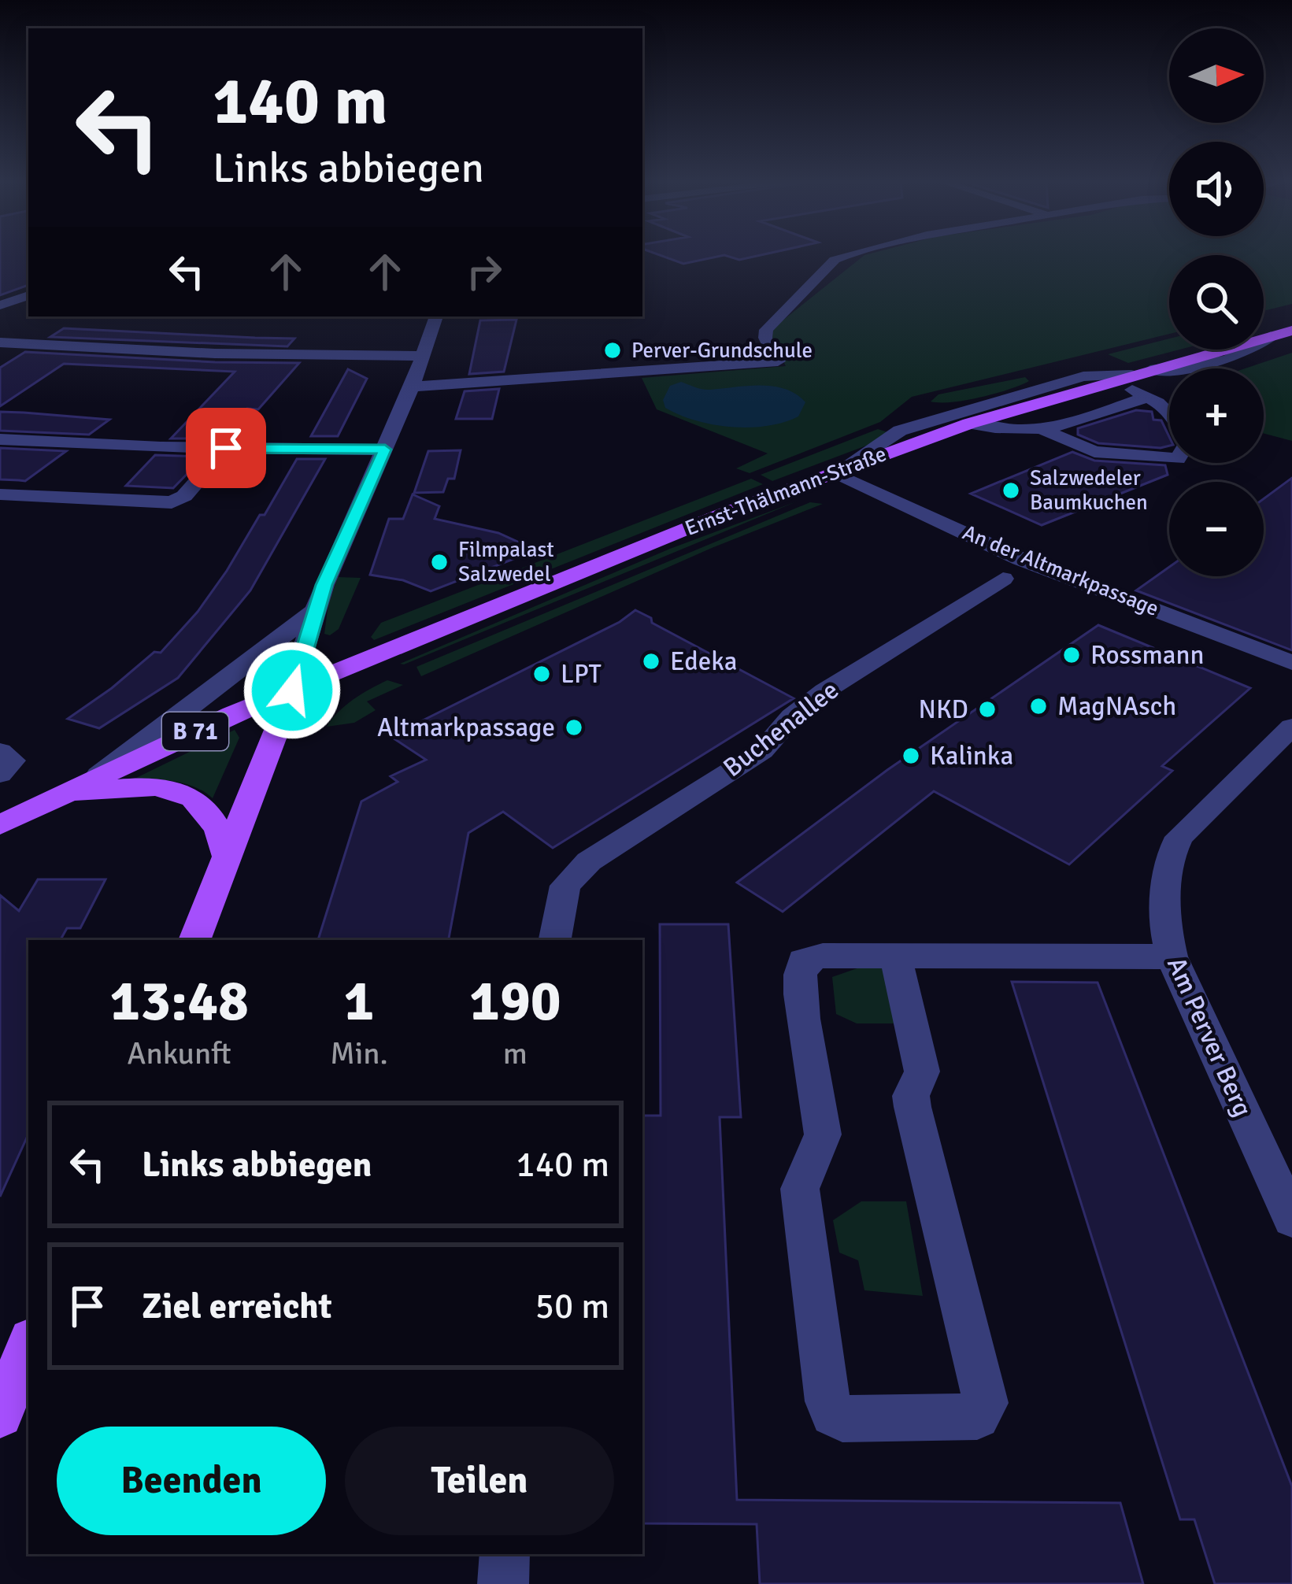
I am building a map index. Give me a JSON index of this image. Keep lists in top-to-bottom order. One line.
{"streets":{"main road":["Ernst-Thälmann-Straße","B 71"],"street":["An der Altmarkpassage","Buchenallee","Am Perver Berg"]},"crossings":[["Ernst-Thälmann-Straße","An der Altmarkpassage"],["Ernst-Thälmann-Straße","B 71"],["An der Altmarkpassage","Buchenallee"]],"places":["Perver-Grundschule","Salzwedeler Baumkuchen","Filmpalast Salzwedel","Rossmann","Edeka","LPT","MagNAsch","NKD","Altmarkpassage","Kalinka"],"north":"right","page":{"map_buttons":["+","−"],"turn":["140 m","Links abbiegen"],"eta":["13:48","Ankunft","1","Min.","190","m"],"list":[{"name":"Links abbiegen","value":"140 m"},{"name":"Ziel erreicht","value":"50 m"}],"buttons":["Beenden","Teilen"]}}
